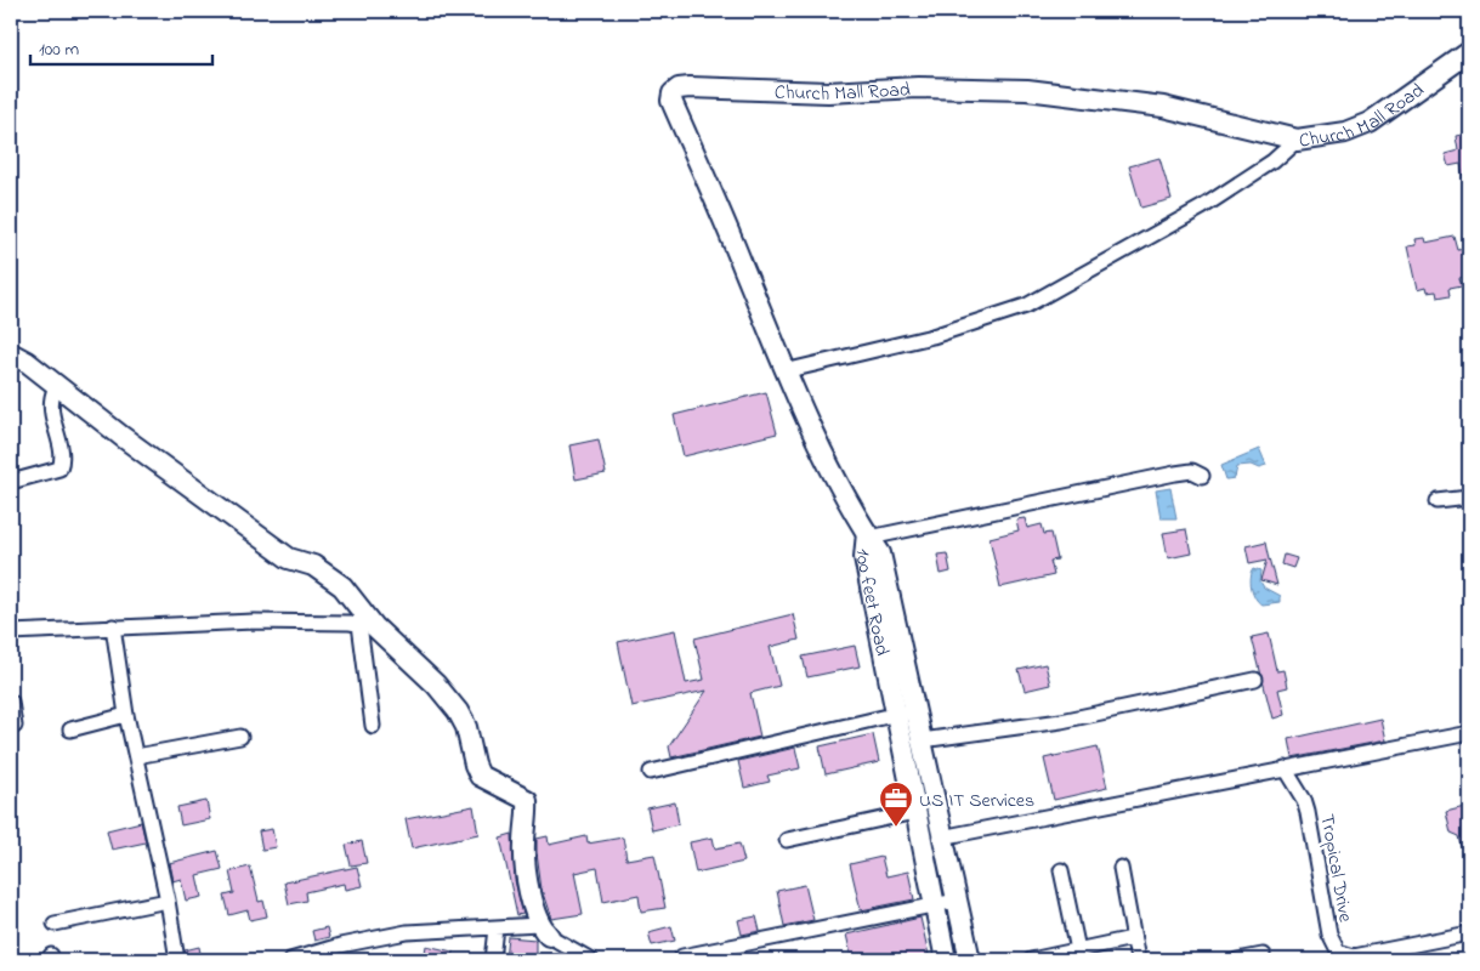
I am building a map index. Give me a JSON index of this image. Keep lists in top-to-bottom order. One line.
{"streets":{"street":["Church Mall Road","100 feet Road","Tropical Drive"]},"crossings":[["Church Mall Road","100 feet Road"]],"places":{"office":["US IT Services"]},"scale_bar":"100 m"}
